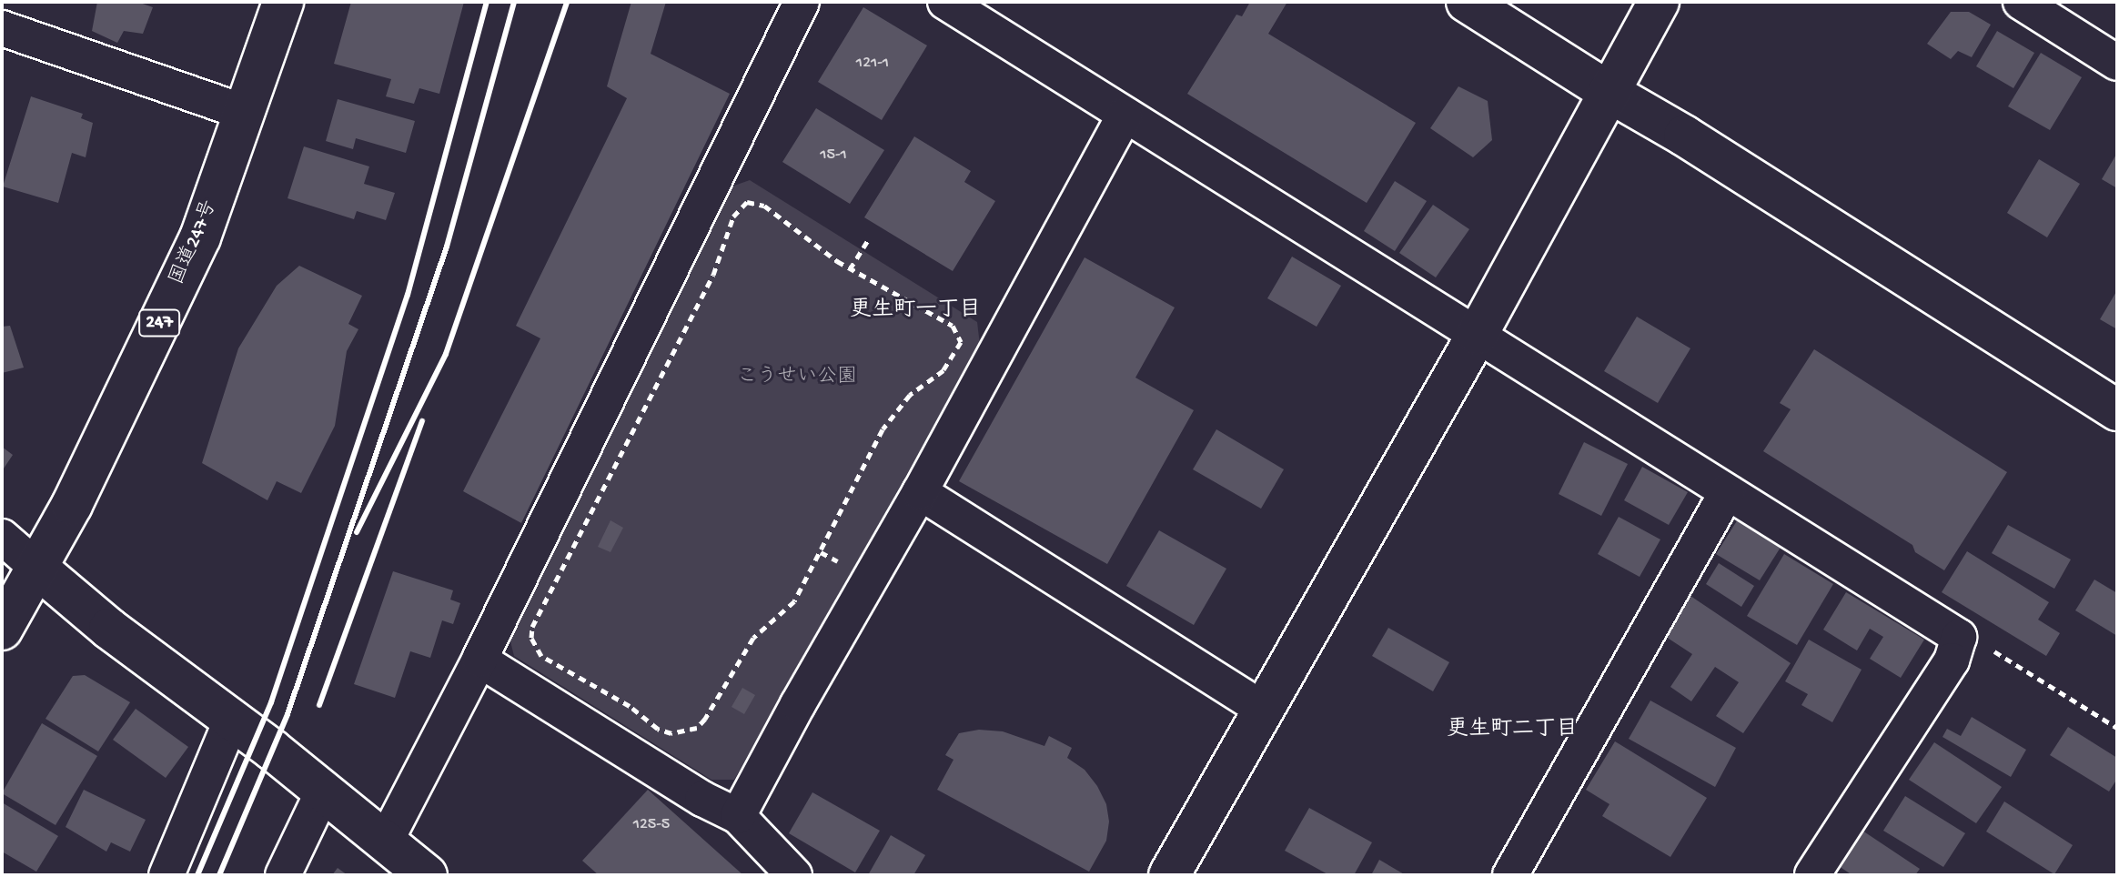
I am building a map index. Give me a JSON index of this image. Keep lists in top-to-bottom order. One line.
{"streets":{"main road":["国道247号","247"]},"districts":["更生町一丁目","更生町二丁目"],"parks":["こうせい公園"],"house_numbers":["121-1","15-1","125-5"]}
